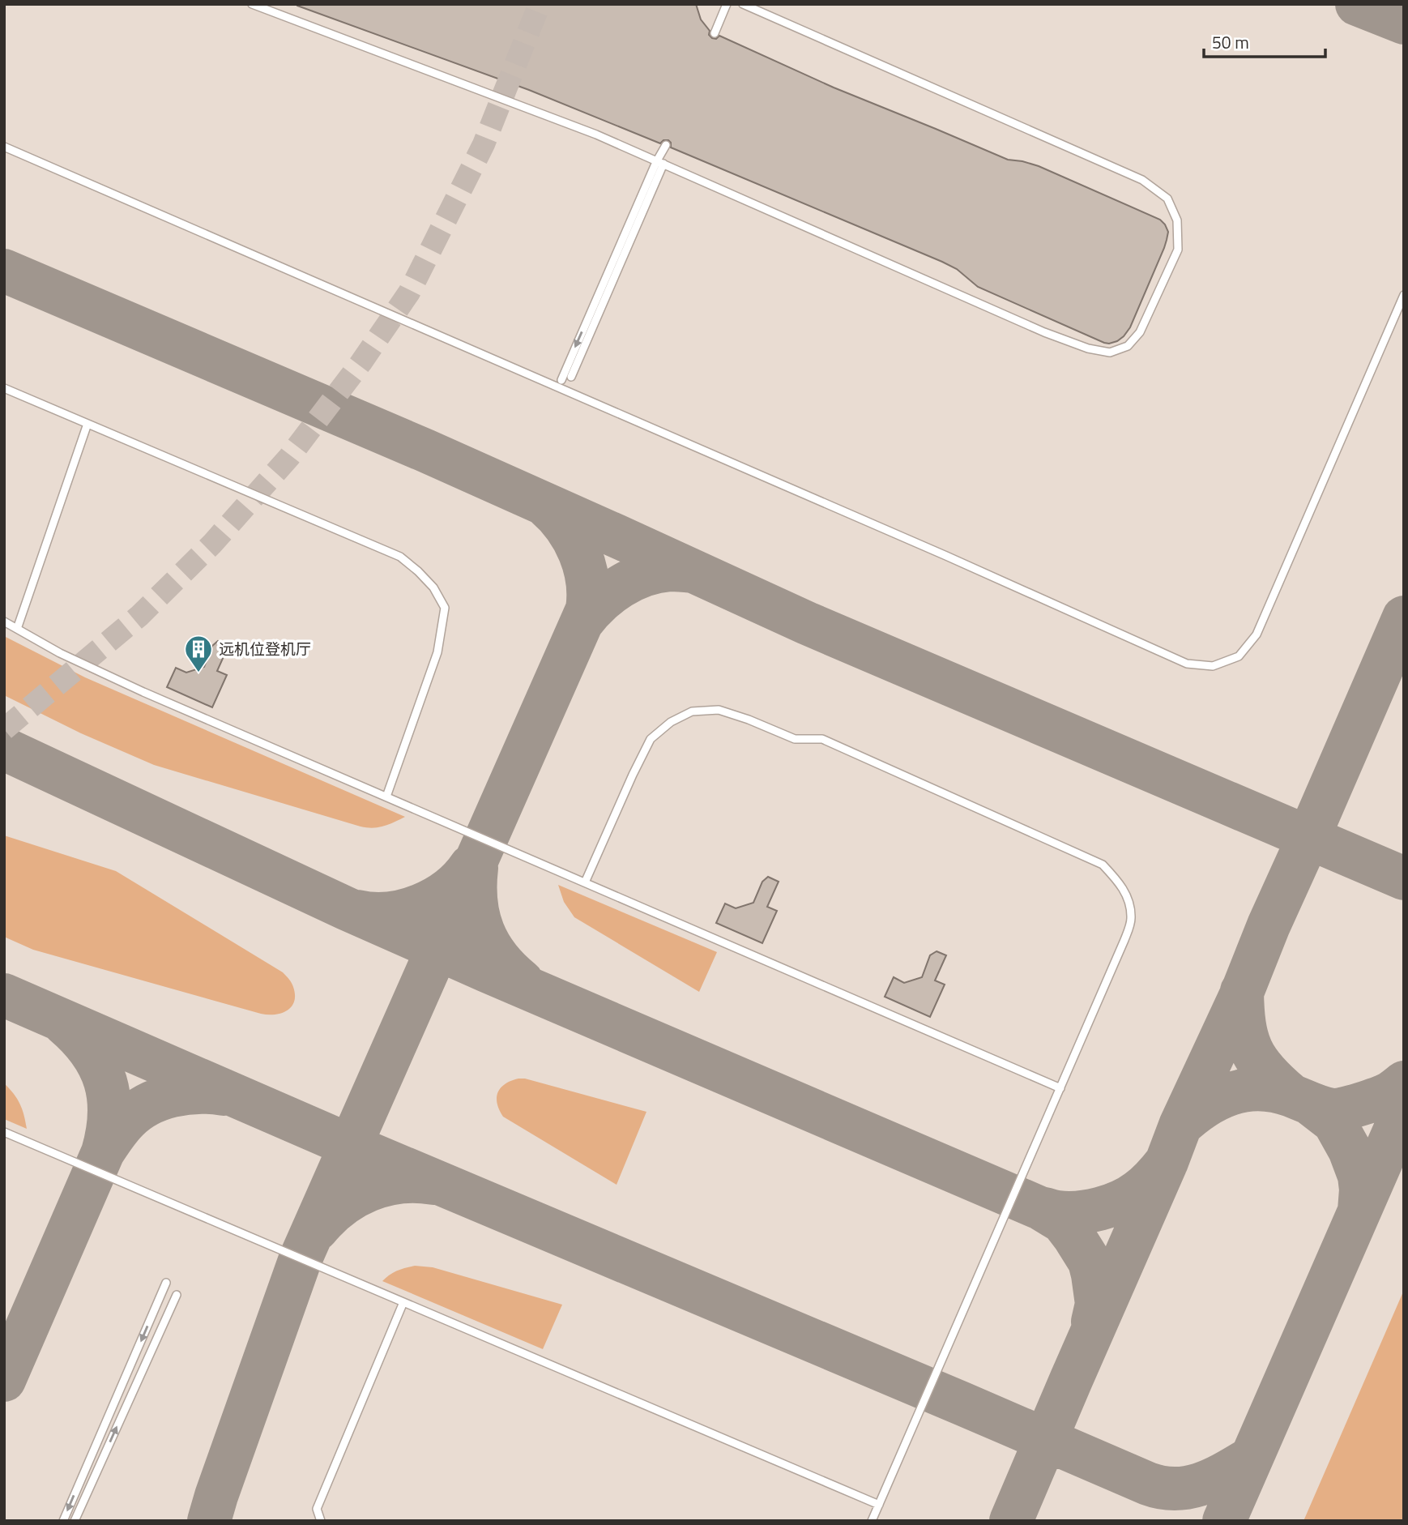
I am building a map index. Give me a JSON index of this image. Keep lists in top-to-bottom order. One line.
{"places":{"building":["远机位登机厅"]},"scale_bar":"50 m"}
